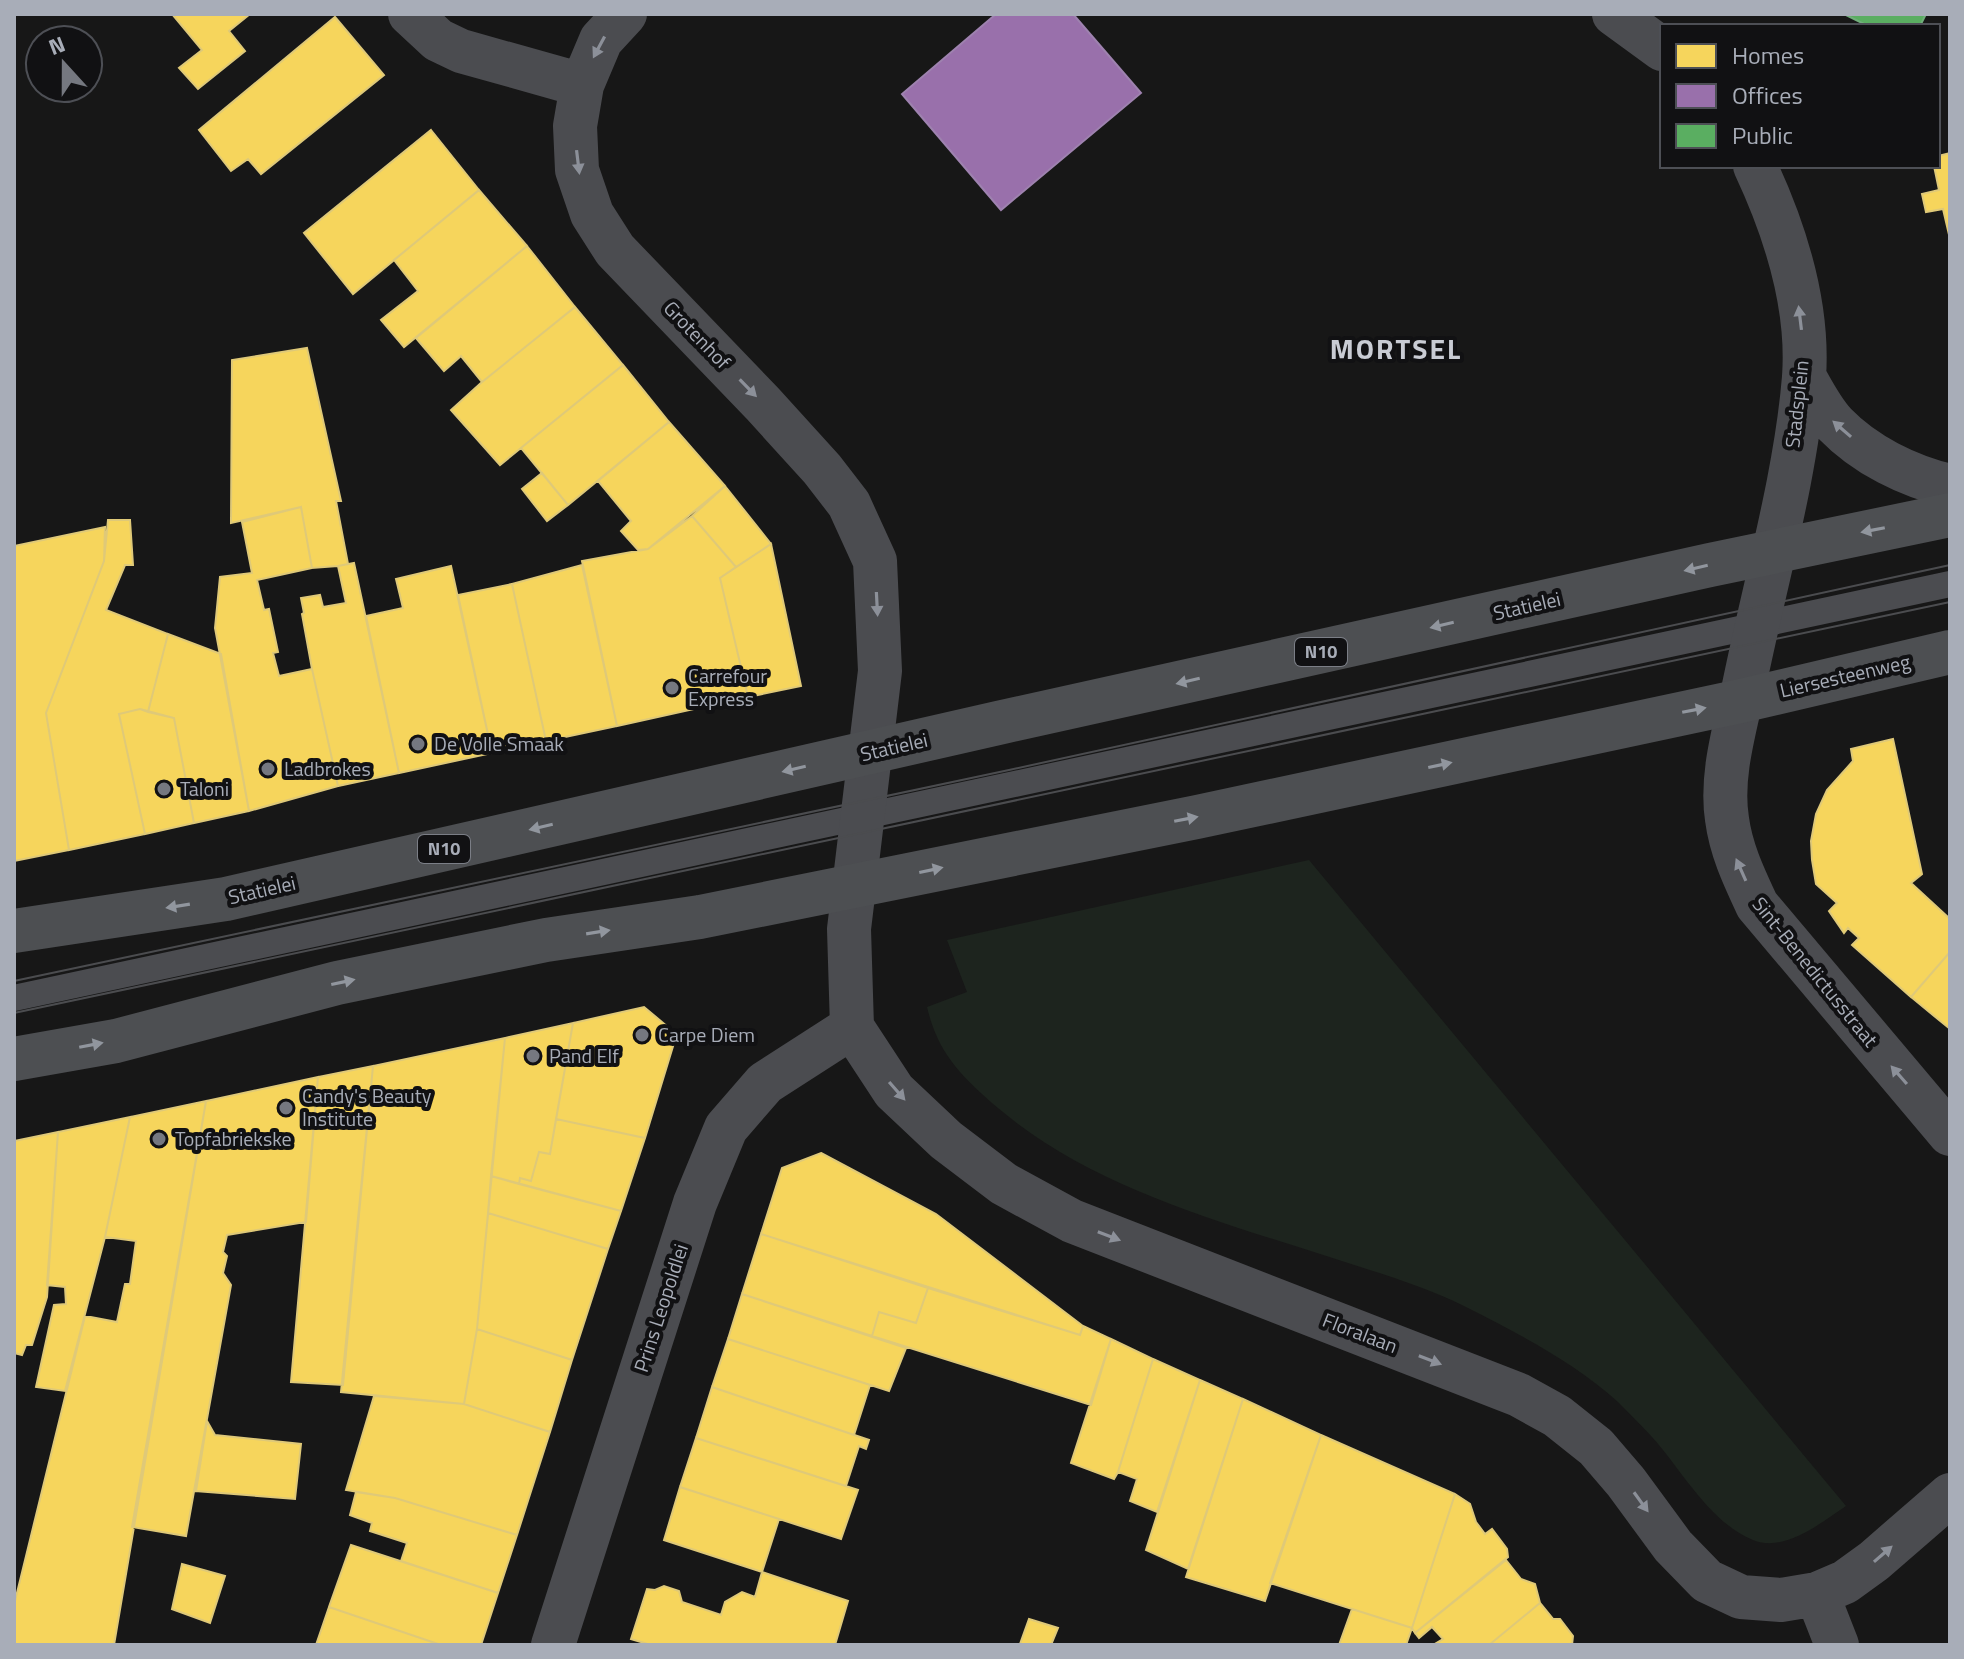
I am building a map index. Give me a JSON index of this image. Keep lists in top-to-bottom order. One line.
{"streets":{"main road":["Statielei","N10","Liersesteenweg"],"street":["Grotenhof","Stadsplein","Sint-Benedictusstraat","Prins Leopoldlei","Floralaan"]},"crossings":[["Grotenhof","Statielei"],["Grotenhof","Prins Leopoldlei"],["Grotenhof","Floralaan"],["Stadsplein","Statielei"],["Stadsplein","N10"],["Stadsplein","Sint-Benedictusstraat"],["Statielei","N10"],["Statielei","Sint-Benedictusstraat"],["N10","Sint-Benedictusstraat"],["Liersesteenweg","Sint-Benedictusstraat"],["Prins Leopoldlei","Floralaan"]],"one_way":["Grotenhof","Stadsplein","Sint-Benedictusstraat","Floralaan"],"districts":["MORTSEL"],"places":["Carrefour Express","De Volle Smaak","Ladbrokes","Taloni","Carpe Diem","Pand Elf","Candy's Beauty Institute","Topfabriekske"],"legend":["Homes","Offices","Public"],"north":"top"}
